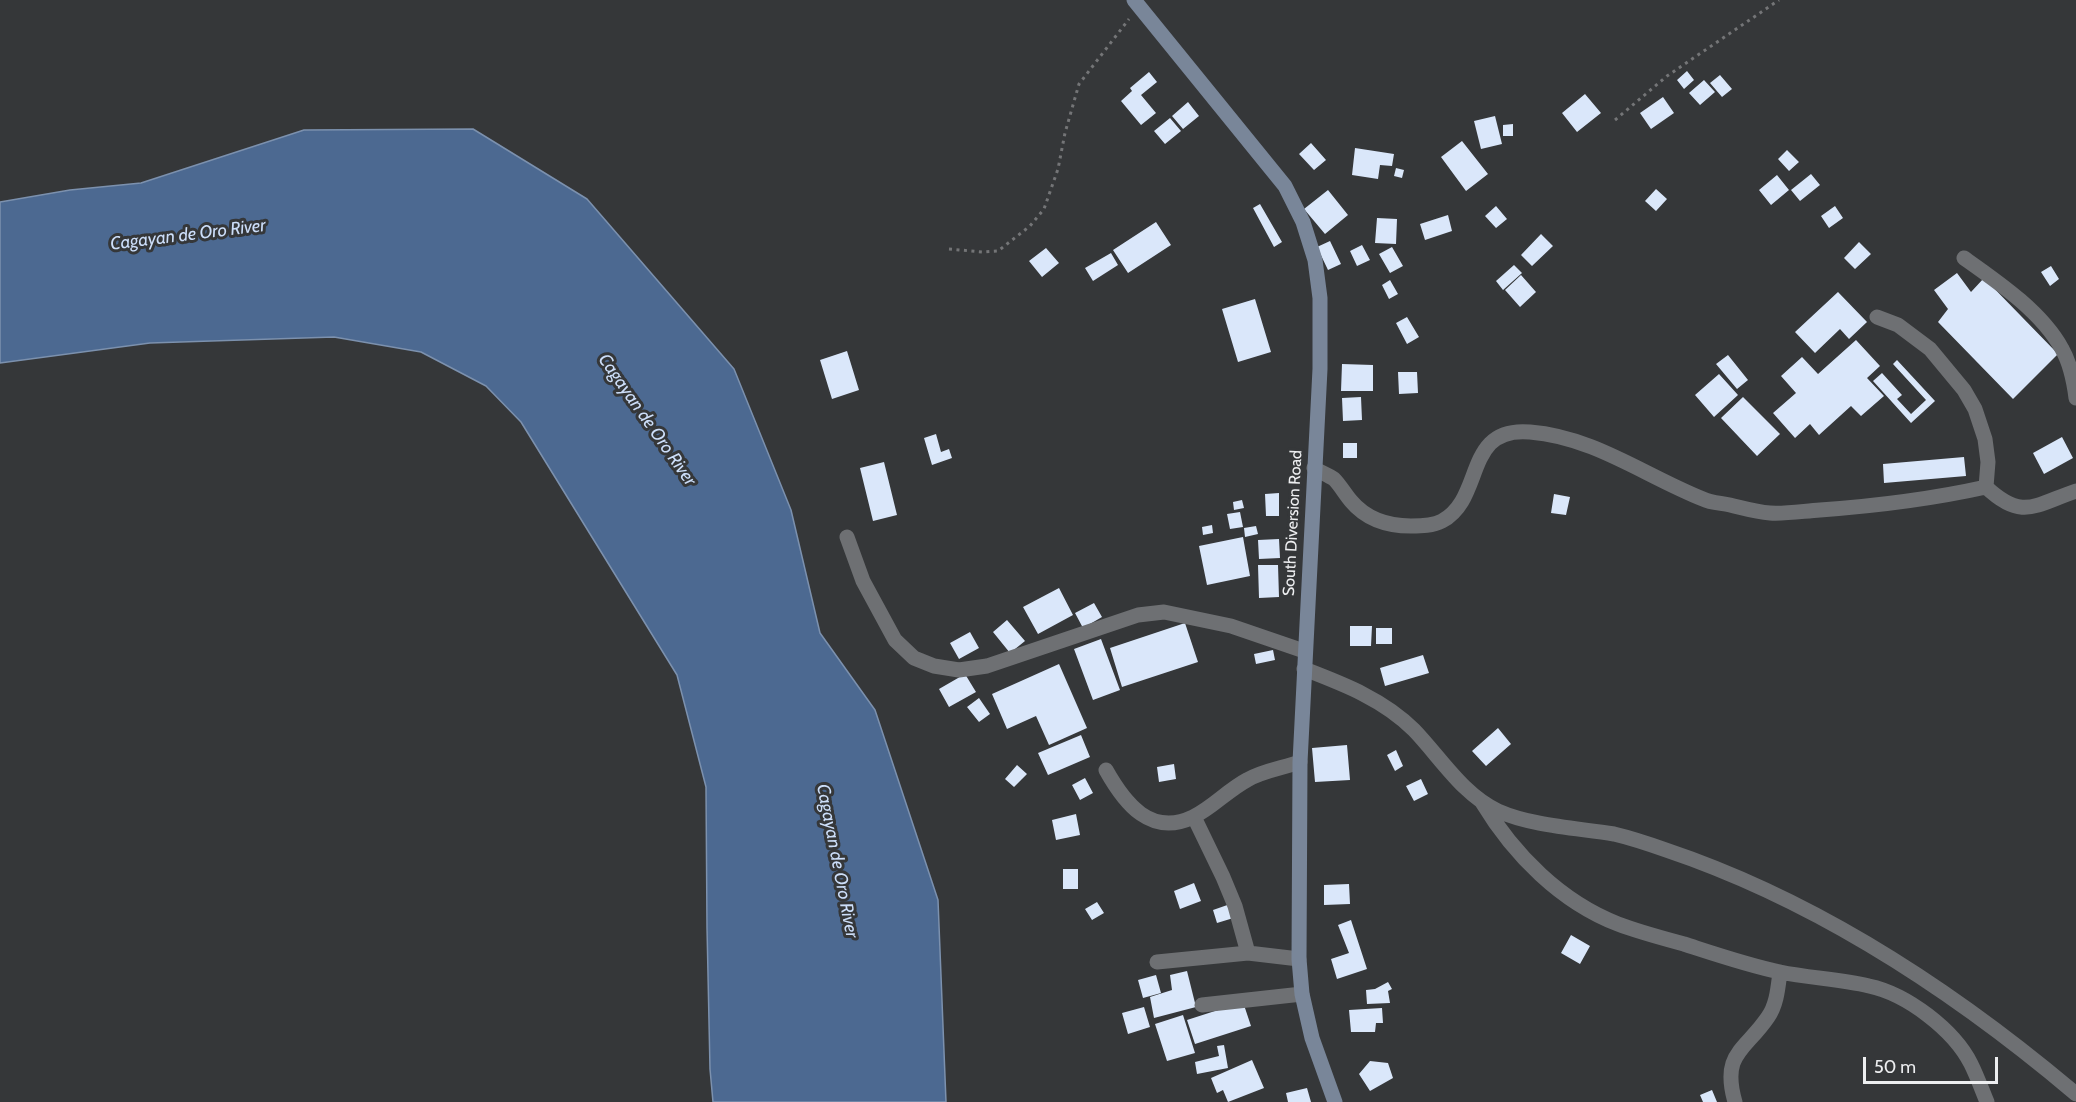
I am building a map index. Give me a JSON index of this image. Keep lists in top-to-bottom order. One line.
{"streets":{"main road":["South Diversion Road"]},"water":["Cagayan de Oro River"],"scale_bar":"50 m"}
